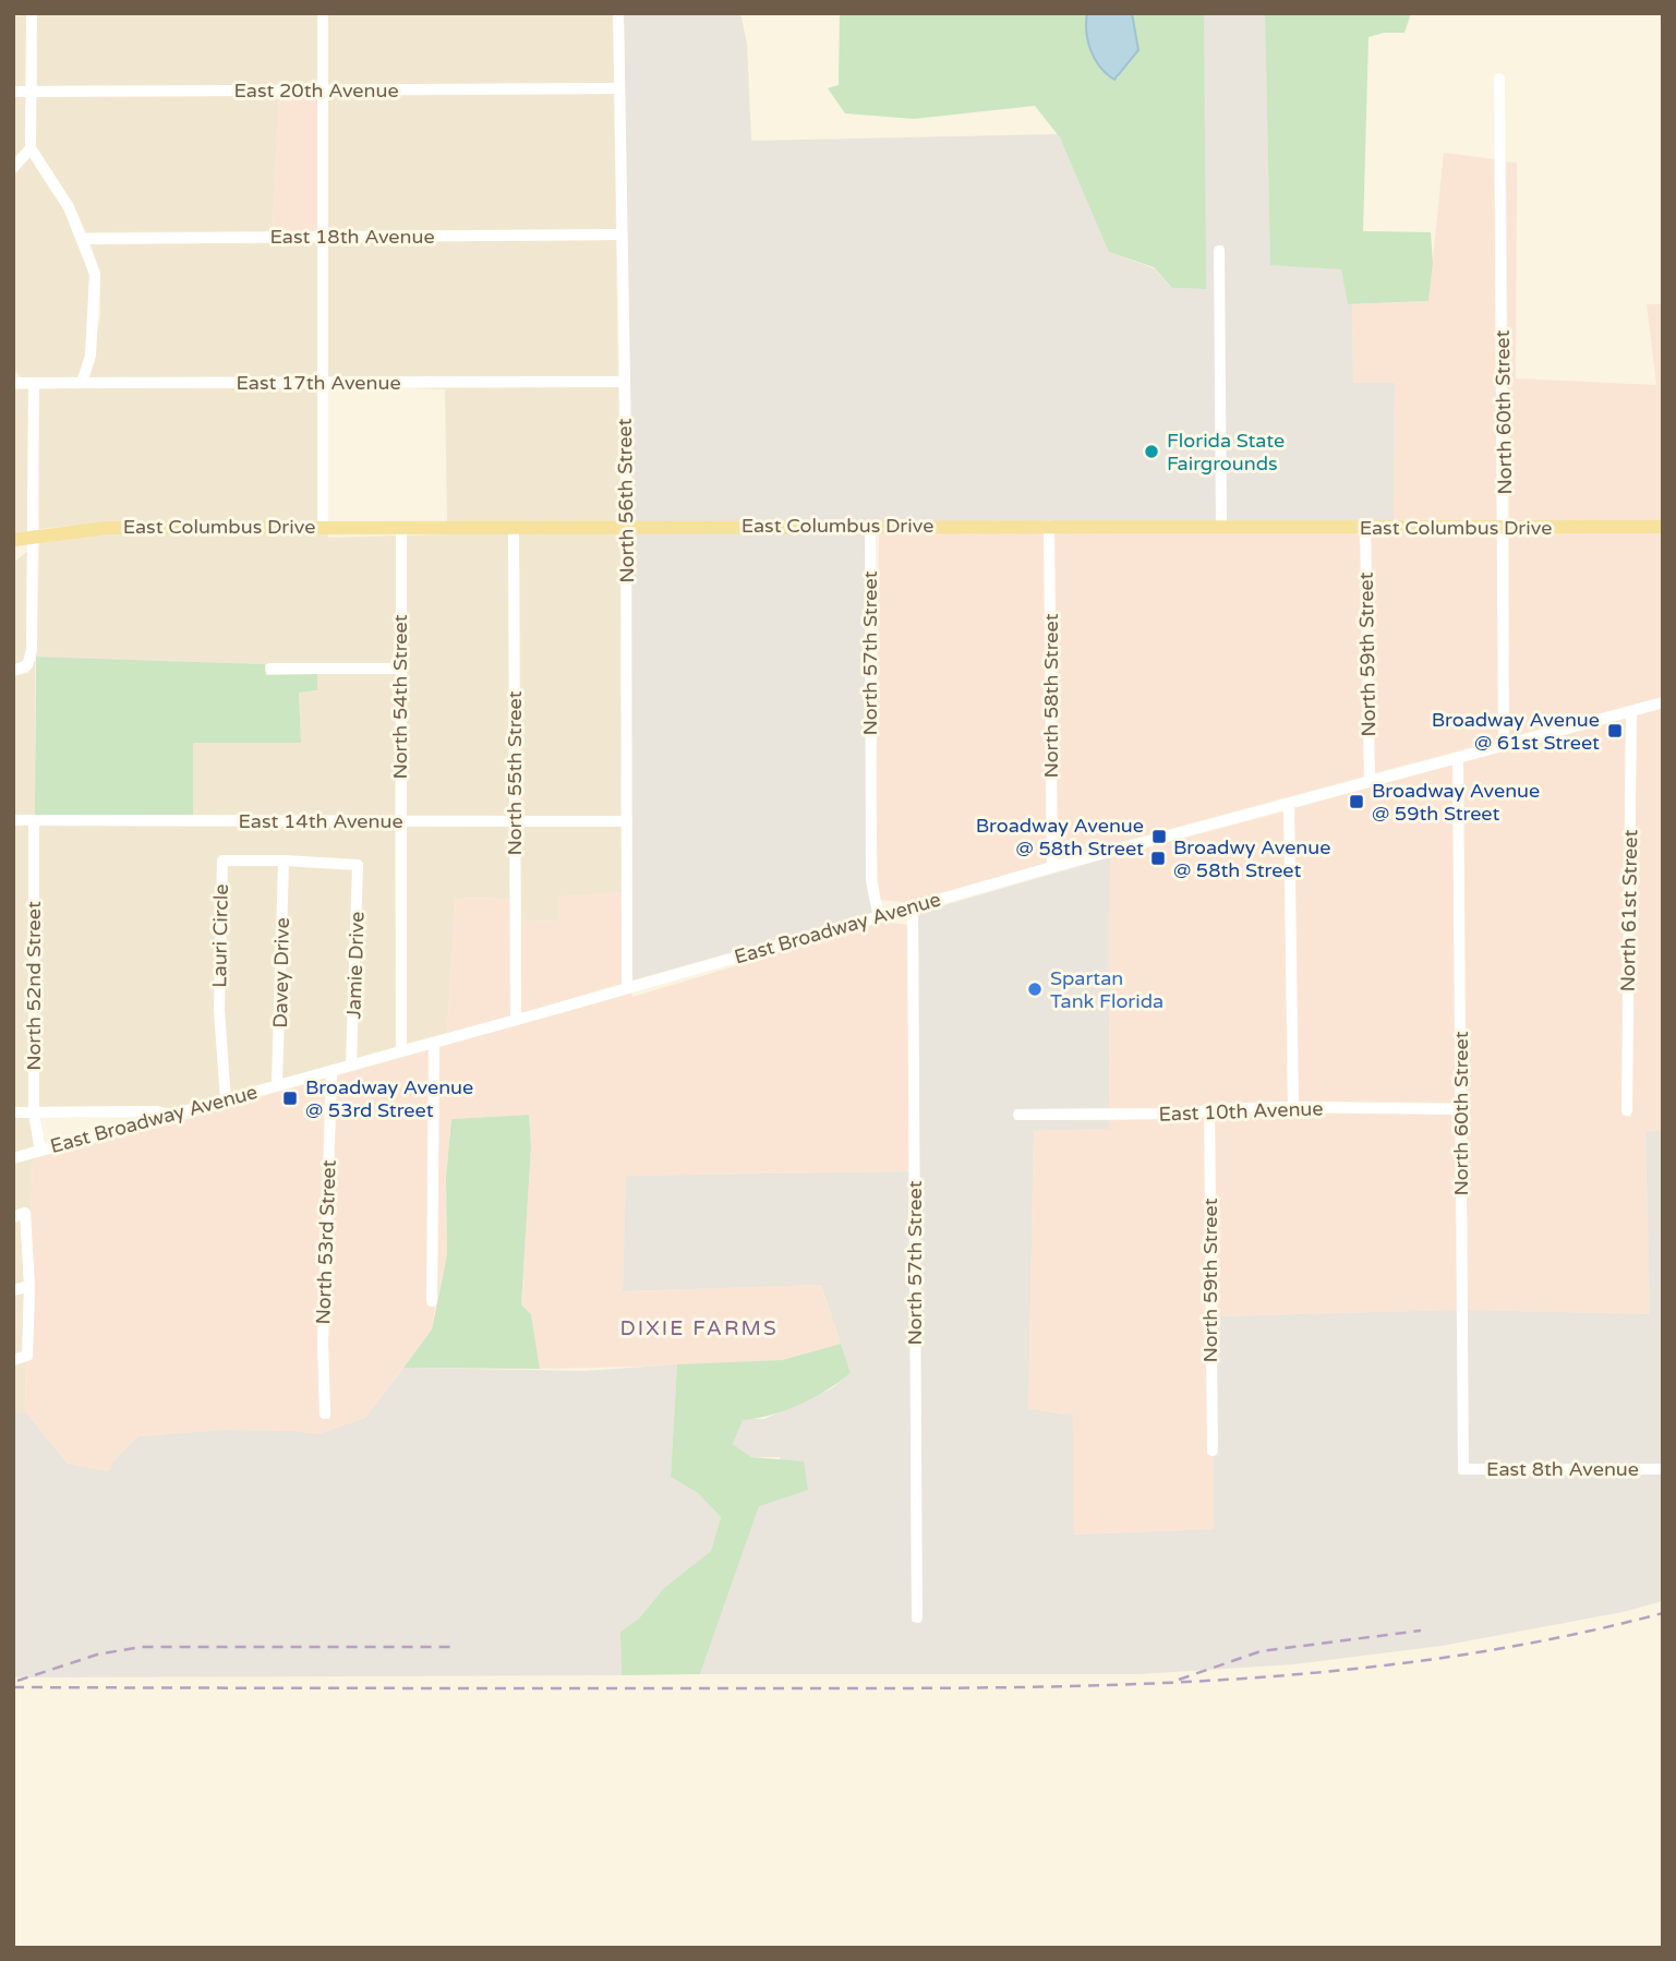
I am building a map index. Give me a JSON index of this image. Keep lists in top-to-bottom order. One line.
{"streets":{"main road":["East Columbus Drive"],"street":["East 20th Avenue","East 18th Avenue","East 17th Avenue","North 60th Street","North 56th Street","North 57th Street","North 59th Street","North 58th Street","North 54th Street","North 55th Street","East 14th Avenue","North 61st Street","East Broadway Avenue","Lauri Circle","Jamie Drive","Davey Drive","North 52nd Street","East 10th Avenue","North 53rd Street","East 8th Avenue"]},"crossings":[["East 20th Avenue","North 56th Street"],["East 18th Avenue","North 56th Street"],["East 17th Avenue","North 56th Street"],["North 60th Street","East Columbus Drive"],["North 60th Street","East Broadway Avenue"],["North 60th Street","East 10th Avenue"],["North 60th Street","East 8th Avenue"],["North 56th Street","East Columbus Drive"],["North 56th Street","East 14th Avenue"],["North 56th Street","East Broadway Avenue"],["East Columbus Drive","North 57th Street"],["East Columbus Drive","North 59th Street"],["East Columbus Drive","North 58th Street"],["East Columbus Drive","North 54th Street"],["East Columbus Drive","North 55th Street"],["North 57th Street","East Broadway Avenue"],["North 59th Street","East Broadway Avenue"],["North 59th Street","East 10th Avenue"],["North 58th Street","East Broadway Avenue"],["North 54th Street","East 14th Avenue"],["North 54th Street","East Broadway Avenue"],["North 55th Street","East 14th Avenue"],["North 55th Street","East Broadway Avenue"],["East 14th Avenue","North 52nd Street"],["North 61st Street","East Broadway Avenue"],["East Broadway Avenue","Lauri Circle"],["East Broadway Avenue","Jamie Drive"],["East Broadway Avenue","Davey Drive"],["East Broadway Avenue","North 52nd Street"],["East Broadway Avenue","North 53rd Street"],["Lauri Circle","Jamie Drive"],["Lauri Circle","Davey Drive"]],"districts":["DIXIE FARMS"],"places":{"other":["Florida State Fairgrounds","Spartan Tank Florida"],"transit":["Broadway Avenue @ 61st Street","Broadway Avenue @ 59th Street","Broadway Avenue @ 58th Street","Broadwy Avenue @ 58th Street","Broadway Avenue @ 53rd Street"]}}
